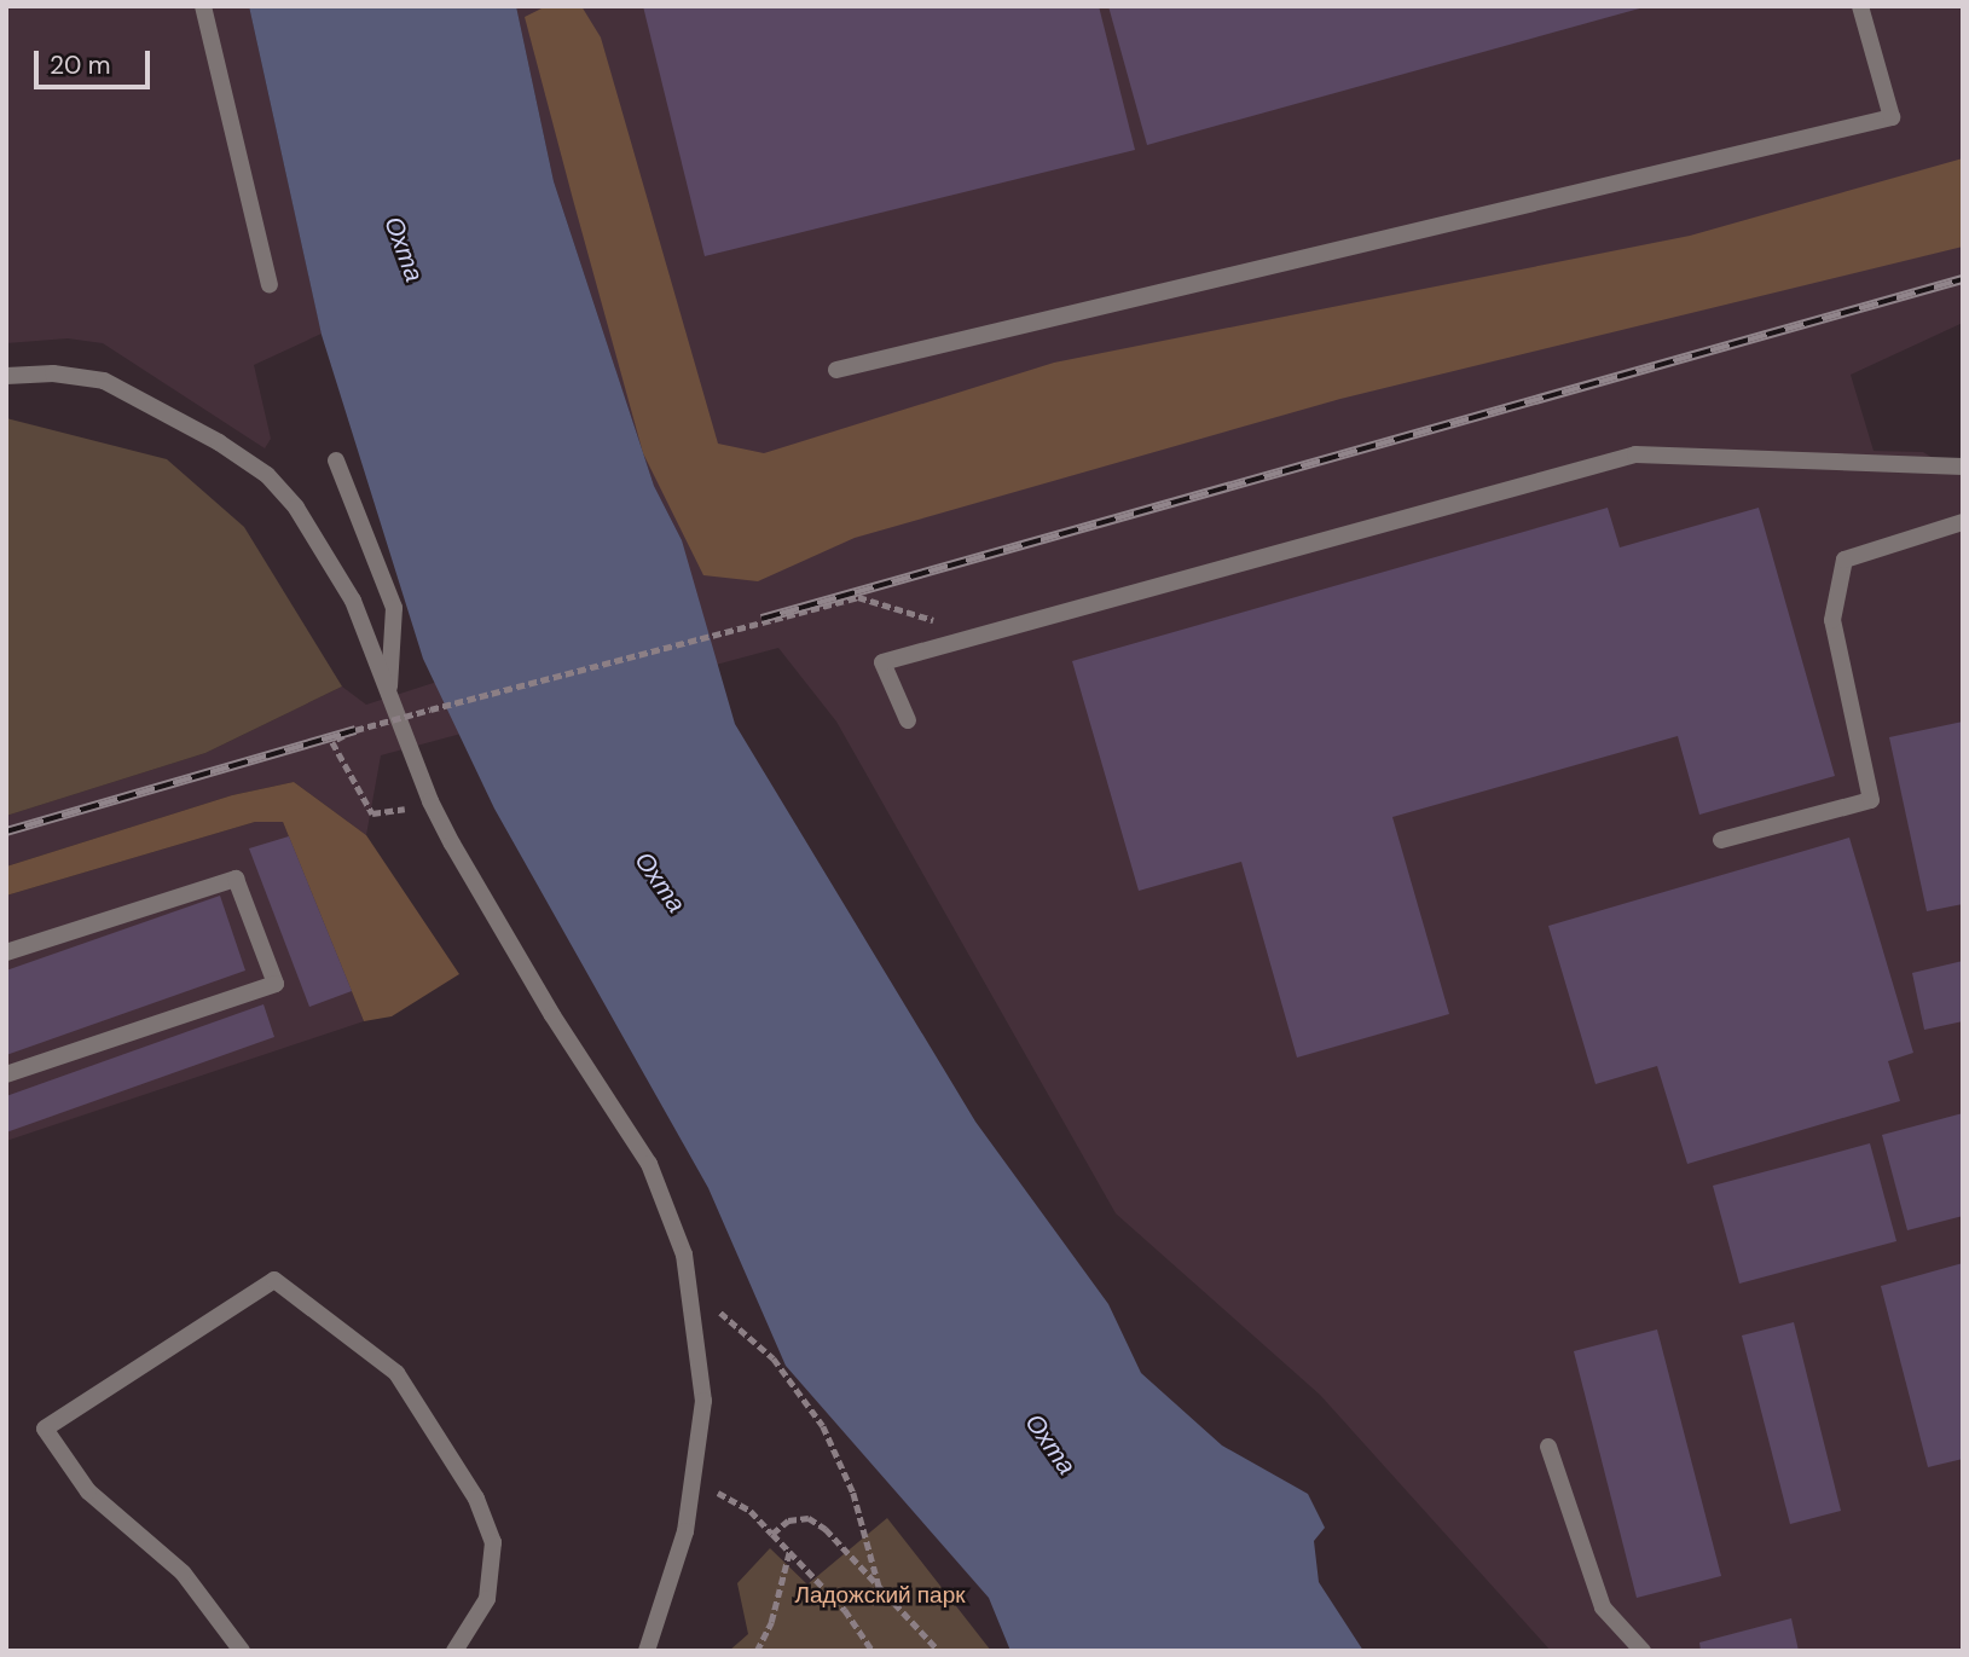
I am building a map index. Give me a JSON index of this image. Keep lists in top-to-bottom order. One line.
{"water":["Охта"],"parks":["Ладожский парк"],"scale_bar":"20 m"}
